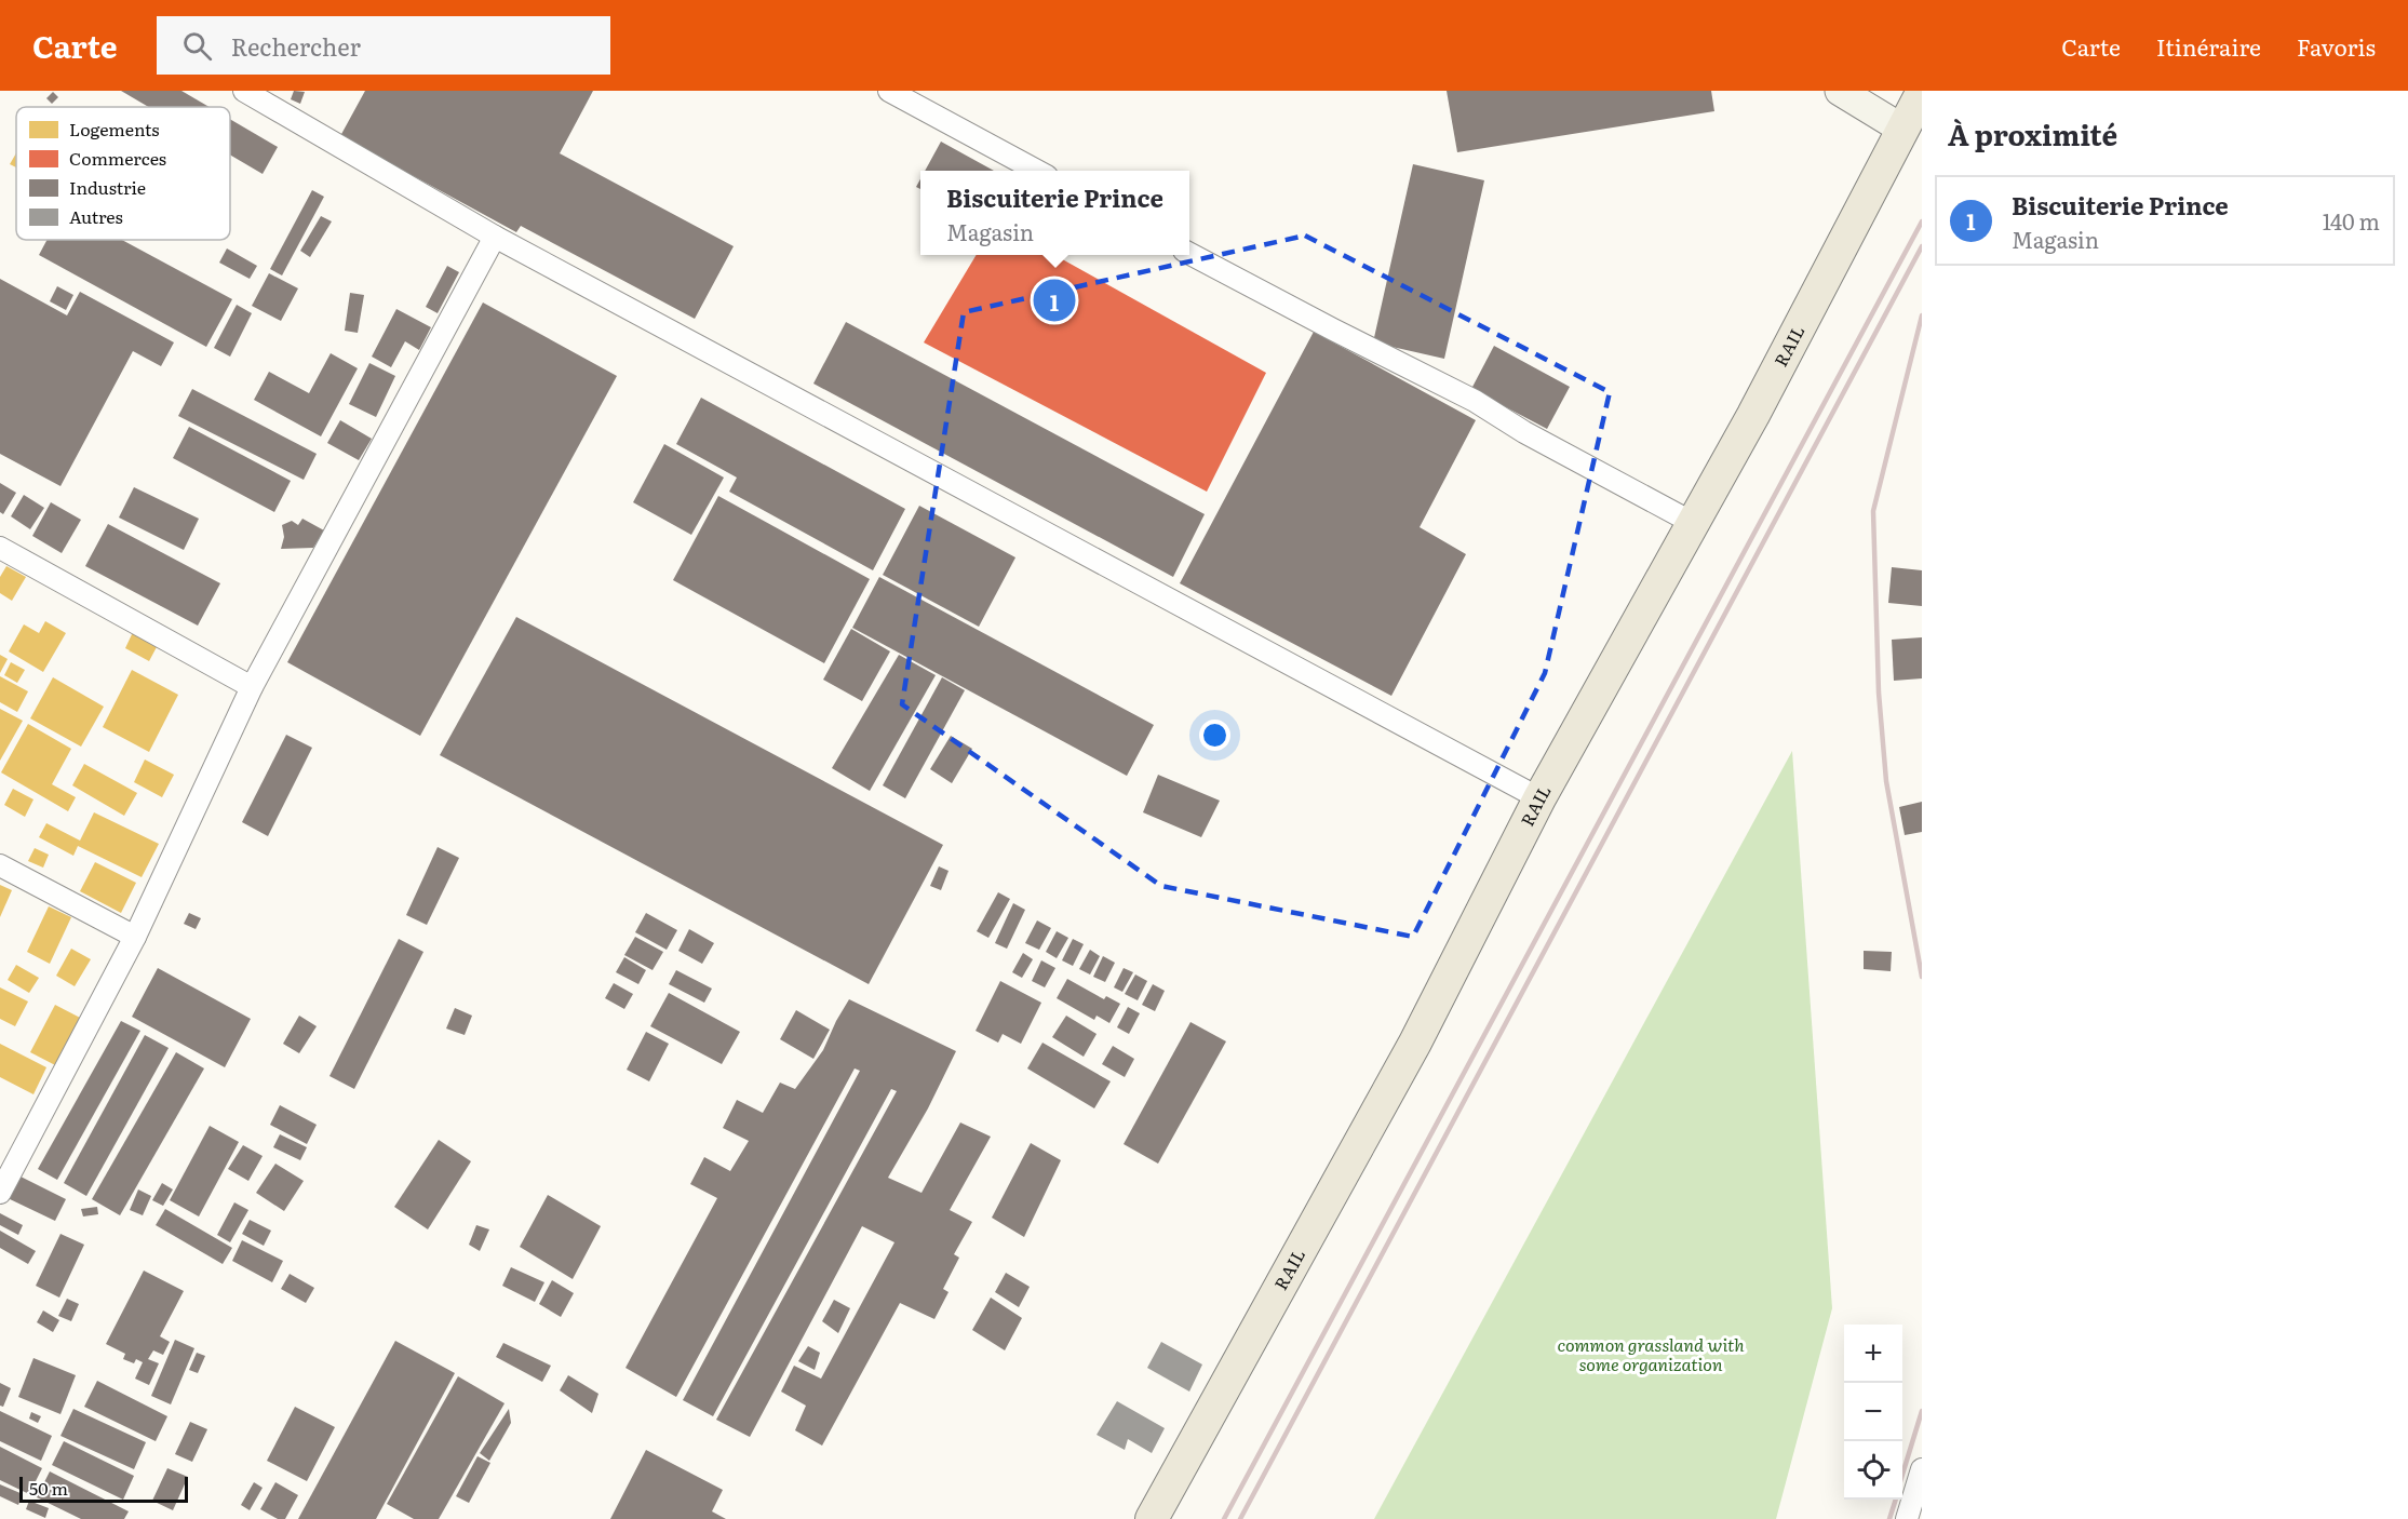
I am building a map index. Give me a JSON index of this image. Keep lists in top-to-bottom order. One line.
{"streets":{"main road":["RAIL"]},"parks":["common grassland with some organization"],"legend":["Logements","Commerces","Industrie","Autres"],"scale_bar":"50 m","page":{"header":"Carte","search":"Rechercher","nav":["Carte","Itinéraire","Favoris"],"heading":"À proximité","popup":["Biscuiterie Prince","Magasin"],"list":[{"mark":"1","name":"Biscuiterie Prince","note":"Magasin","value":"140 m"}],"pins":"1","map_buttons":["+","−"],"scale":"50 m"}}
